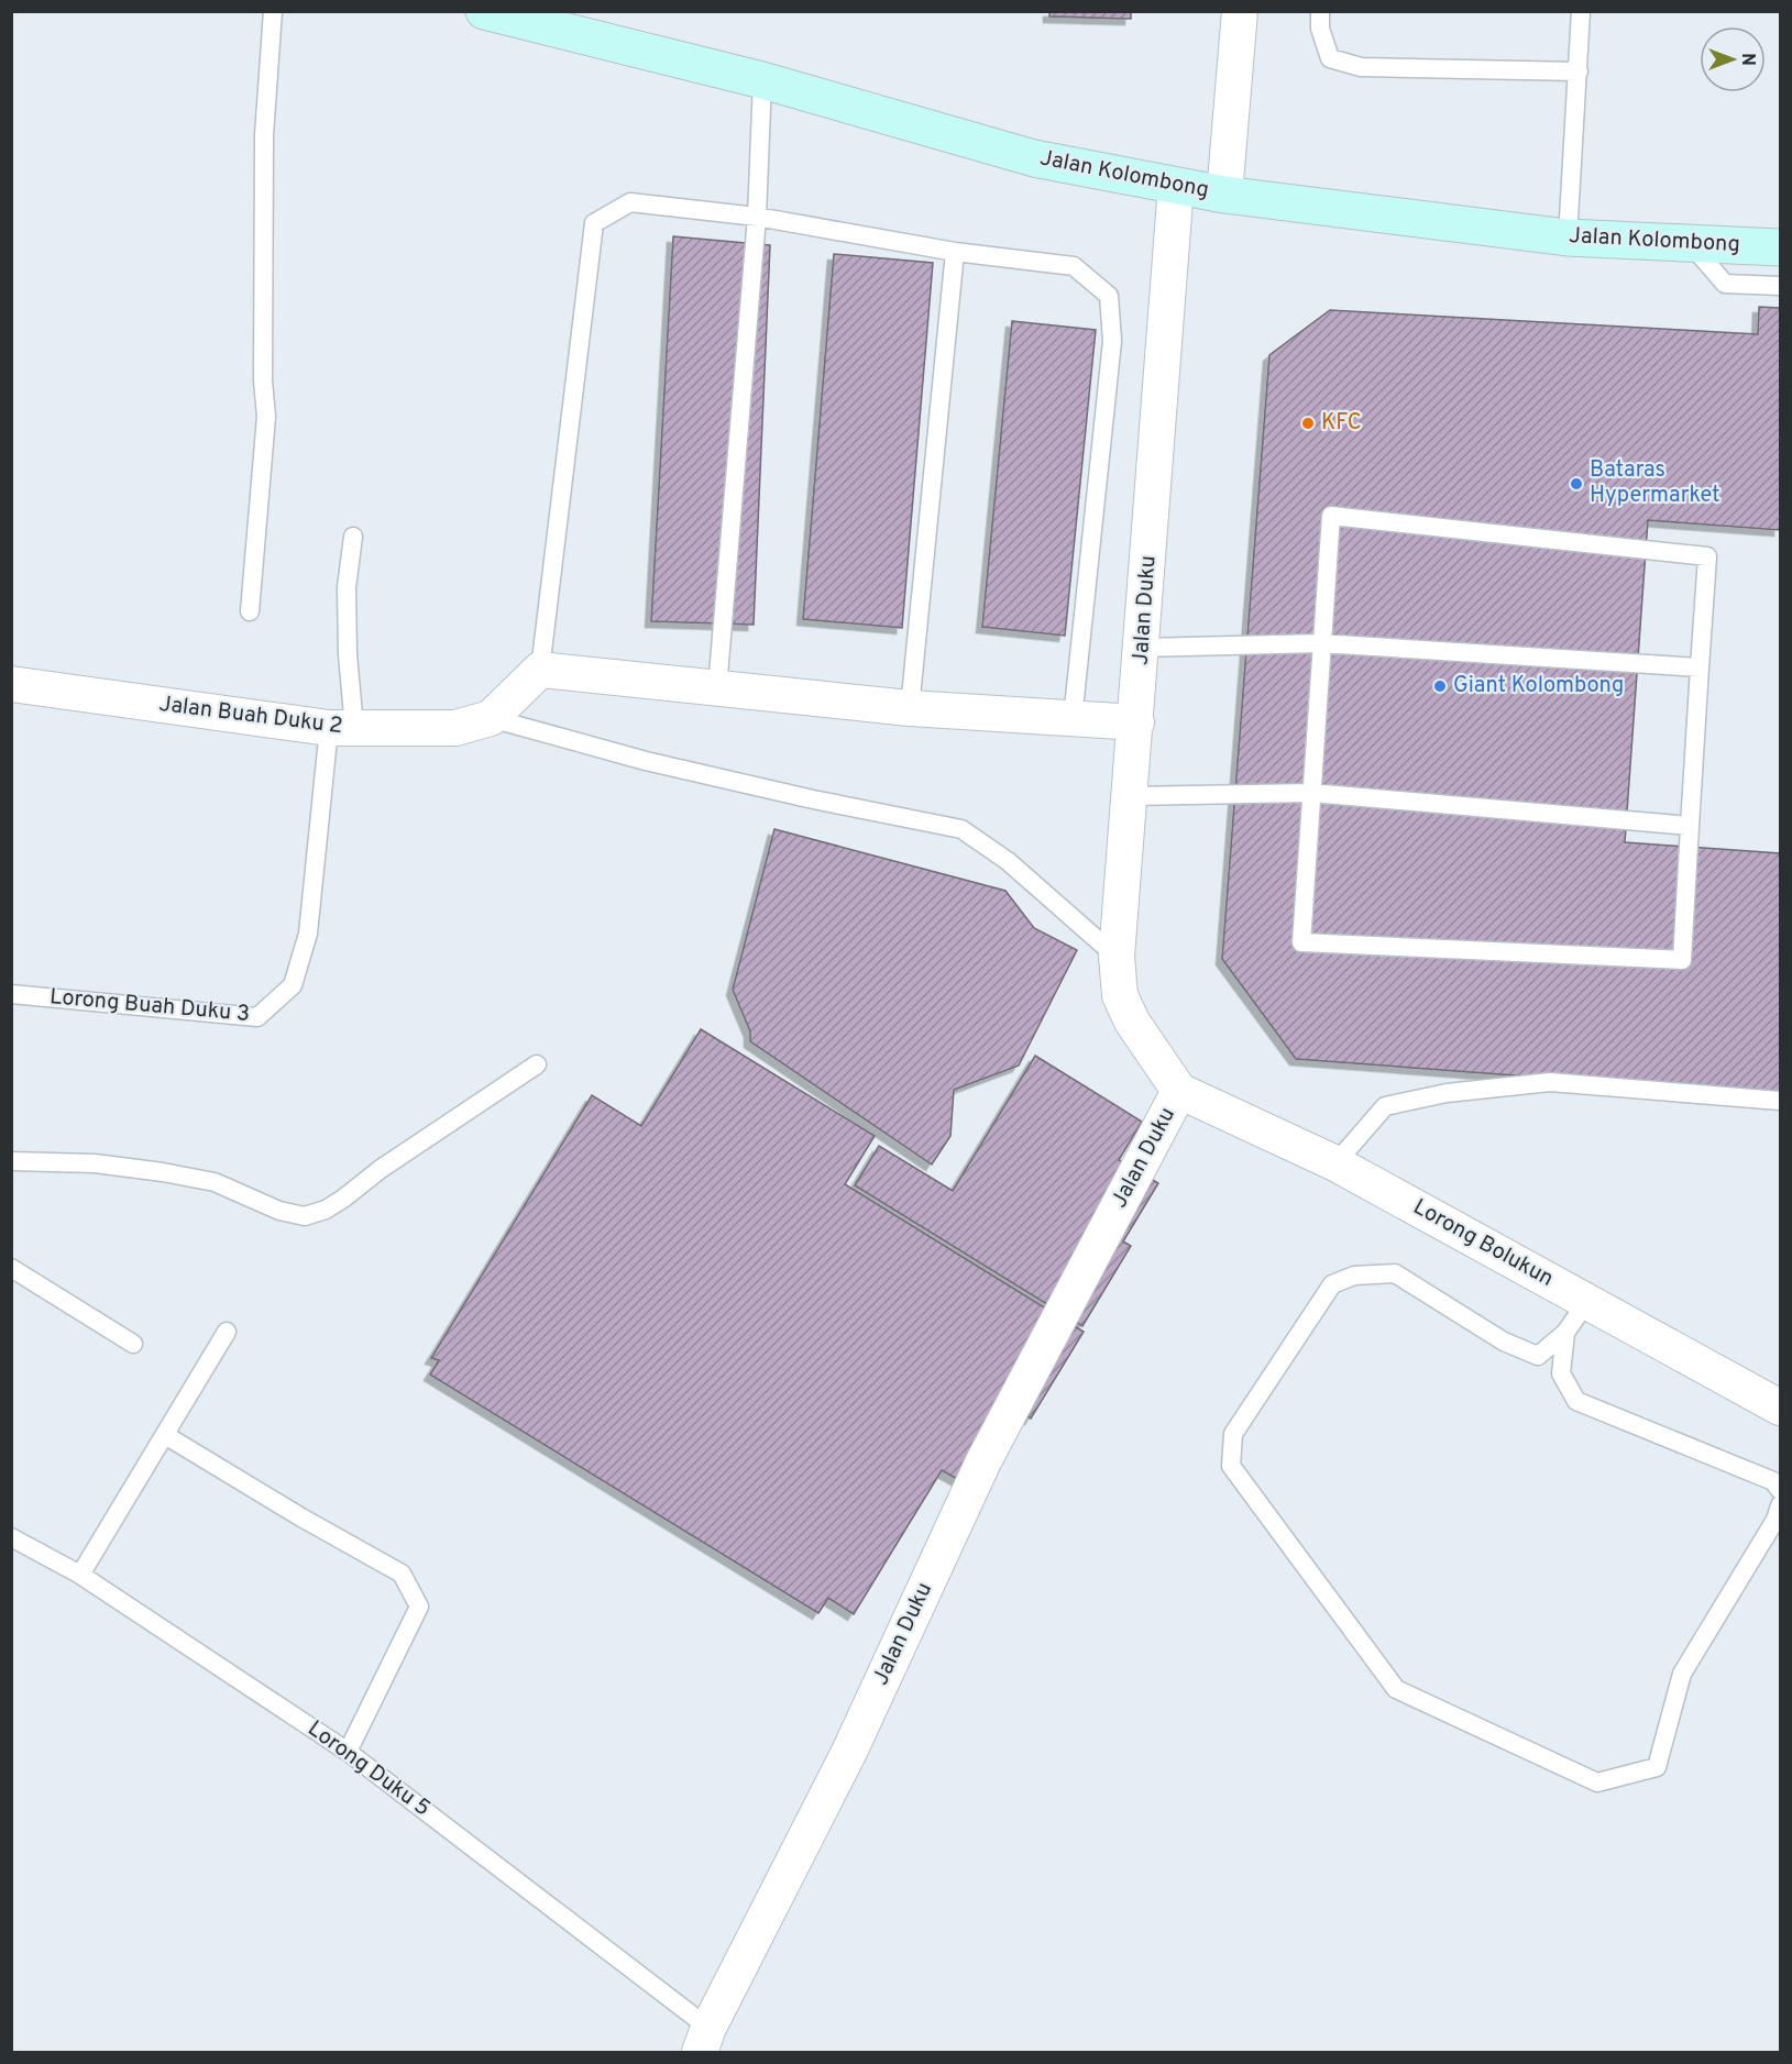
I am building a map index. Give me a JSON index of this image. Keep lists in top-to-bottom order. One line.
{"streets":{"street":["Jalan Kolombong","Jalan Duku","Jalan Buah Duku 2","Lorong Bolukun"],"lane":["Lorong Buah Duku 3","Lorong Duku 5"]},"crossings":[["Jalan Kolombong","Jalan Duku"],["Jalan Duku","Lorong Bolukun"],["Jalan Duku","Lorong Duku 5"],["Jalan Buah Duku 2","Lorong Buah Duku 3"]],"places":["KFC","Bataras Hypermarket","Giant Kolombong"],"north":"right"}
